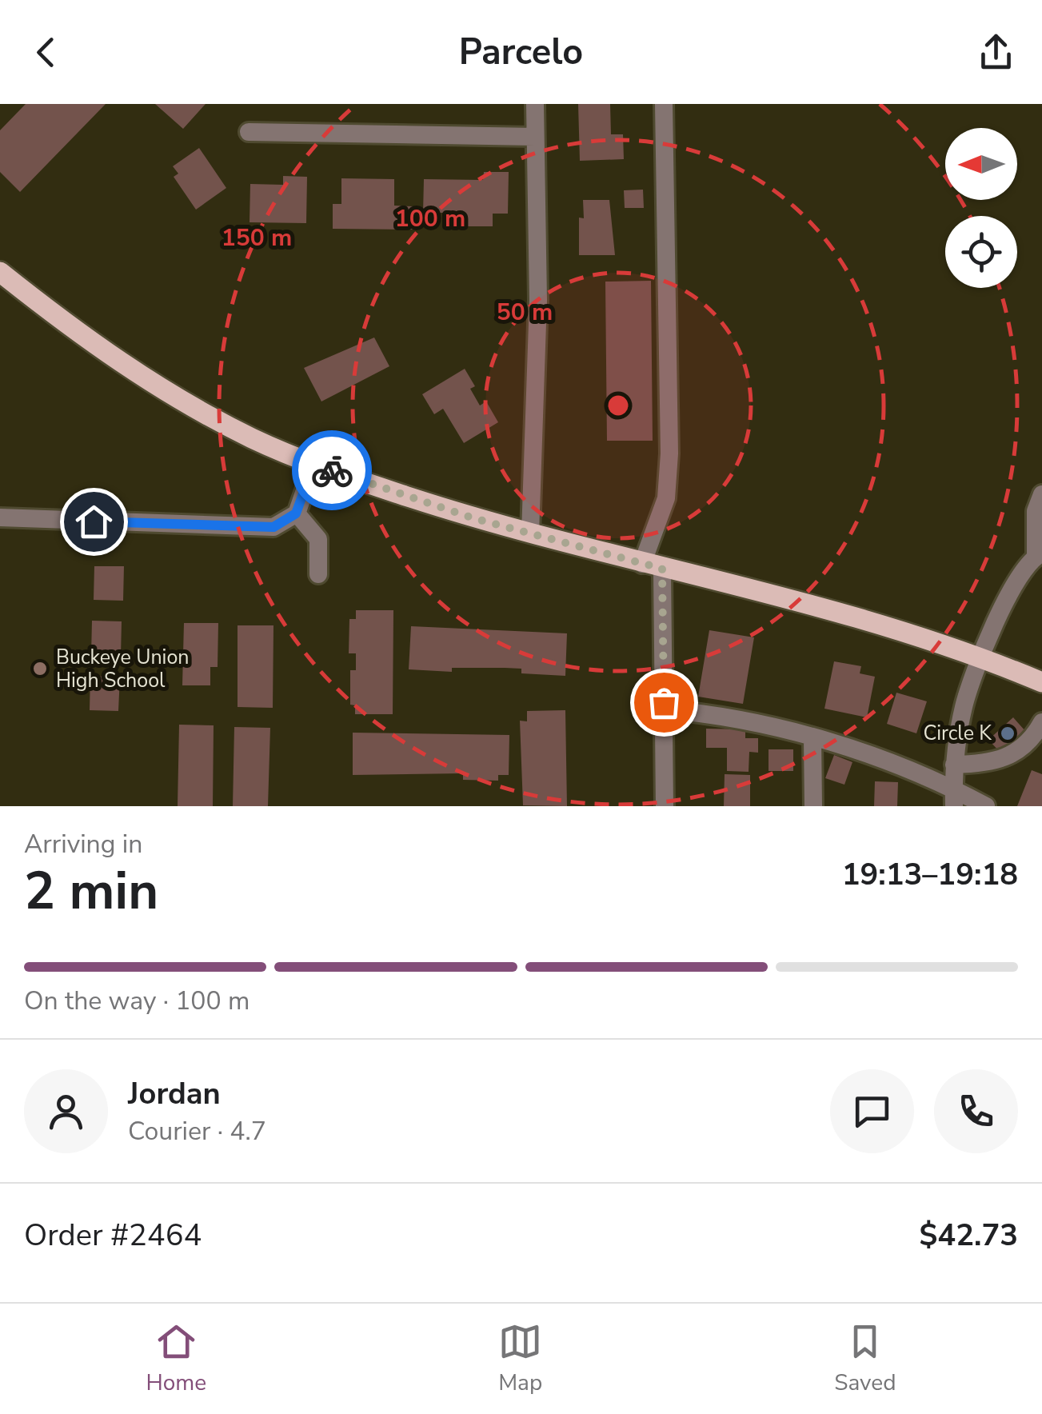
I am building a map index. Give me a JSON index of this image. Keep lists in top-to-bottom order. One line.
{"places":["Buckeye Union High School","Circle K"],"north":"left","page":{"header":"Parcelo","heading":["2 min","Arriving in","19:13–19:18"],"panel":["Jordan","Courier · 4.7","Order #2464","$42.73"],"bar":"On the way · 100 m","tabs":["Home","Map","Saved"]},"rings":["100 m","150 m","50 m"]}
